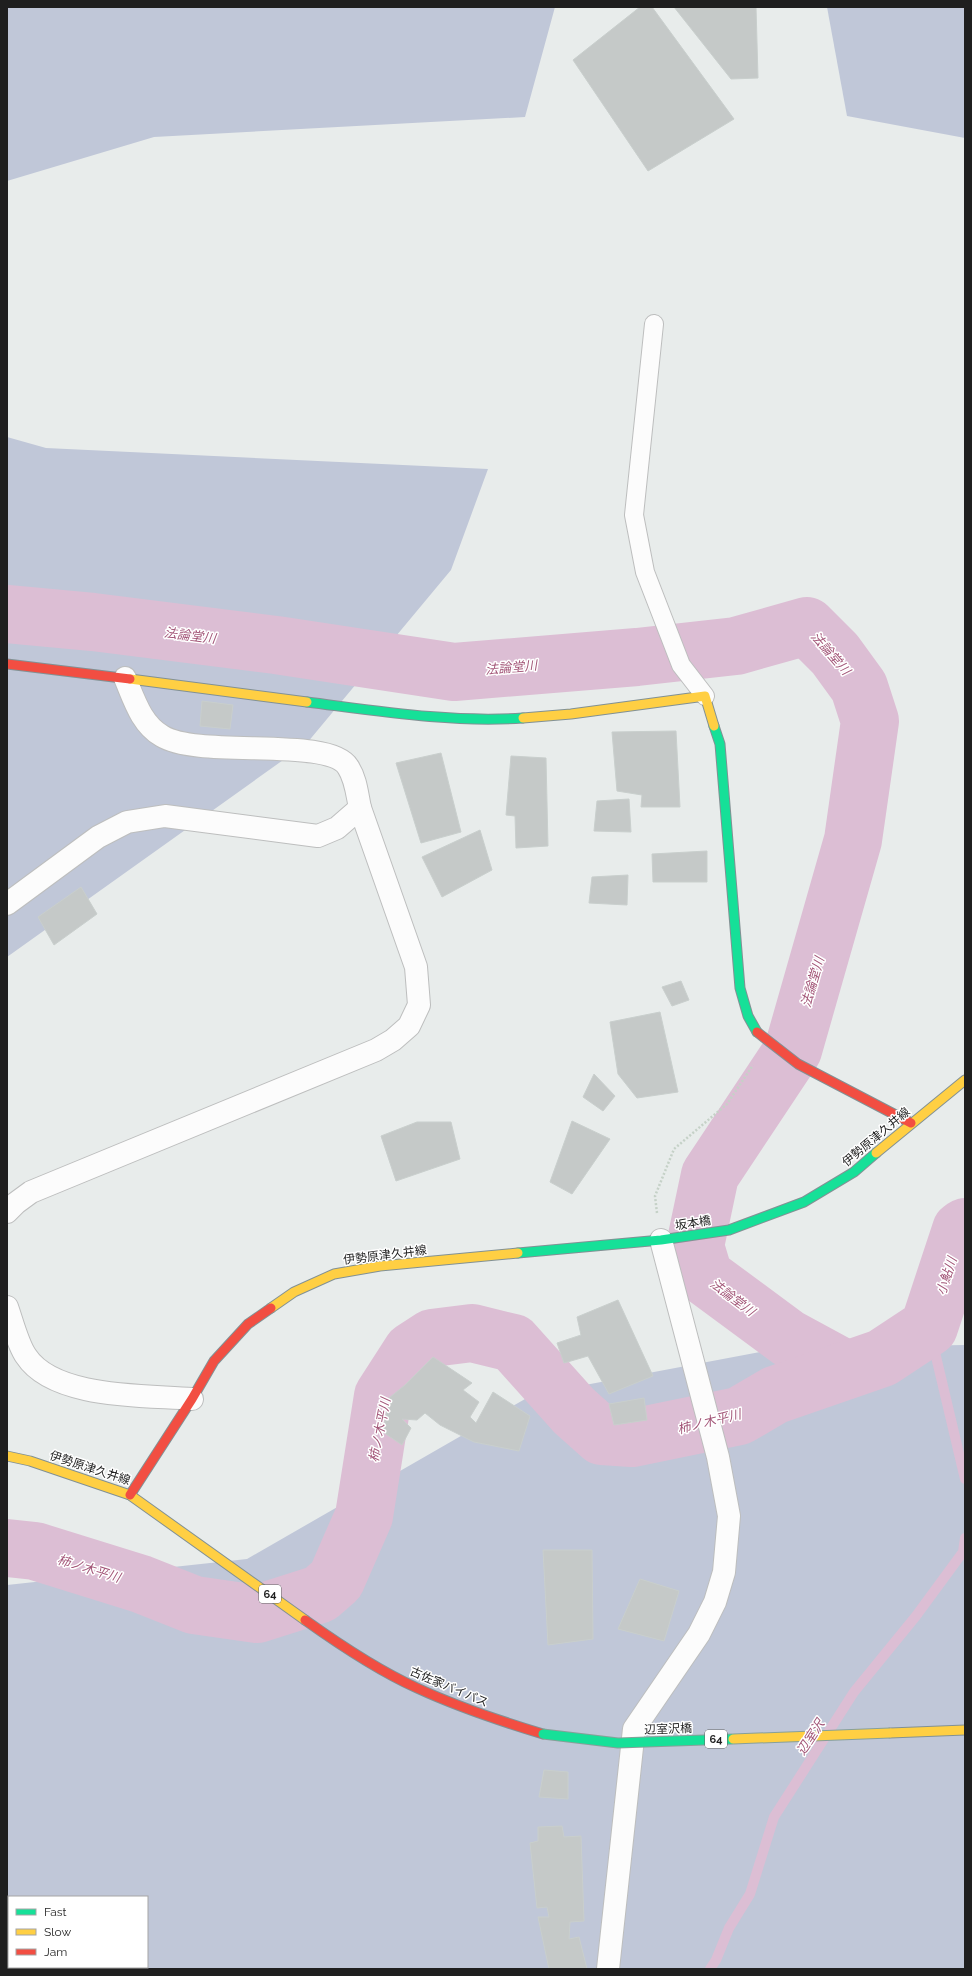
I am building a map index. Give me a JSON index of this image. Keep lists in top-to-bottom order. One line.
{"streets":{"street":["伊勢原津久井線","坂本橋","64","古佐家バイパス","辺室沢橋"]},"crossings":[["伊勢原津久井線","坂本橋"],["伊勢原津久井線","古佐家バイパス"],["古佐家バイパス","辺室沢橋"]],"water":["法論堂川","小鮎川","柿ノ木平川","辺室沢"],"legend":["Fast","Slow","Jam"]}
